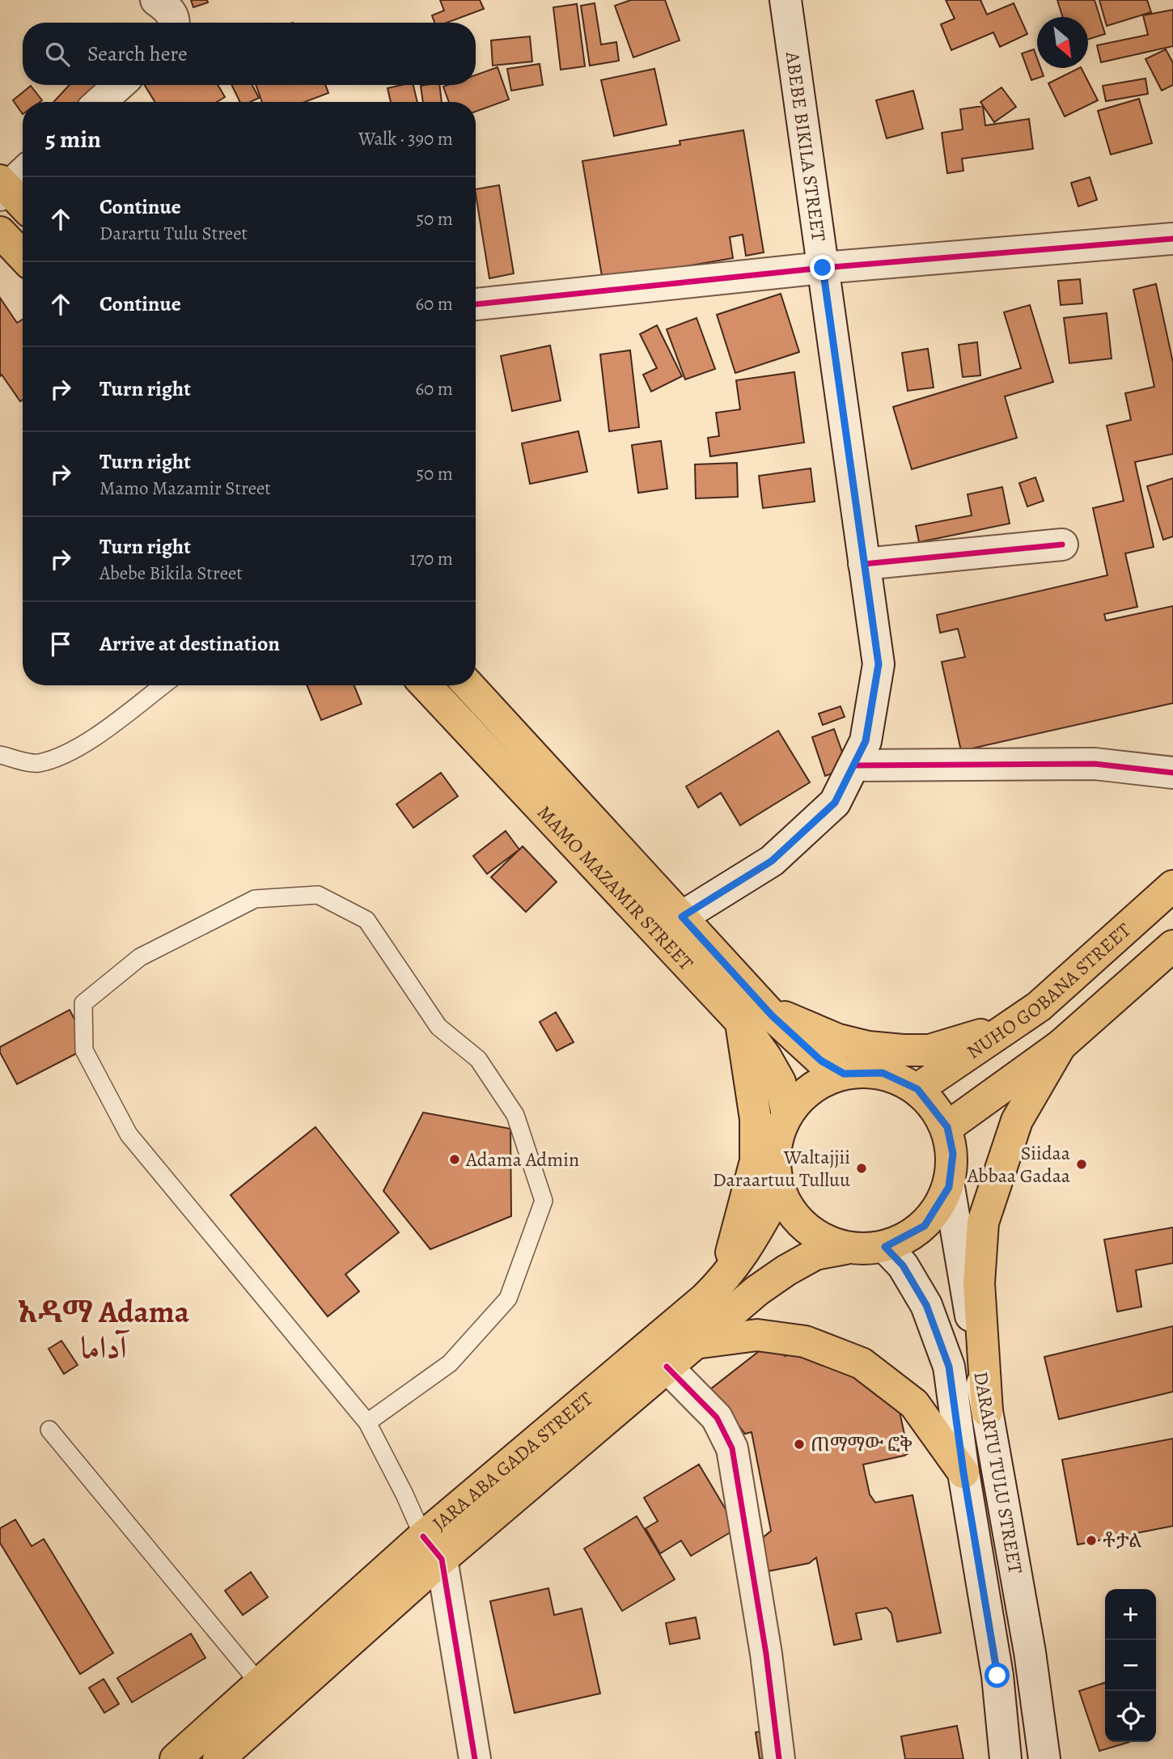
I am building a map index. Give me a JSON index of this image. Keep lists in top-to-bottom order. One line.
{"streets":{"main road":["ABEBE BIKILA STREET","MAMO MAZAMIR STREET","NUHO GOBANA STREET","JARA ABA GADA STREET","DARARTU TULU STREET"]},"crossings":[["ABEBE BIKILA STREET","MAMO MAZAMIR STREET"],["MAMO MAZAMIR STREET","NUHO GOBANA STREET"],["MAMO MAZAMIR STREET","JARA ABA GADA STREET"],["MAMO MAZAMIR STREET","DARARTU TULU STREET"],["NUHO GOBANA STREET","JARA ABA GADA STREET"],["NUHO GOBANA STREET","DARARTU TULU STREET"],["JARA ABA GADA STREET","DARARTU TULU STREET"]],"districts":["አዳማ Adama آداما"],"places":["Adama Admin","Siidaa Abbaa Gadaa","Waltajjii Daraartuu Tulluu","ጠማማው ፎቅ","ቶታል"],"north":"bottom right","page":{"search":"Search here","heading":["5 min","Walk · 390 m"],"list":[["Continue","Darartu Tulu Street","50 m"],["Continue","60 m"],["Turn right","60 m"],["Turn right","Mamo Mazamir Street","50 m"],["Turn right","Abebe Bikila Street","170 m"],"Arrive at destination"],"map_buttons":["+","−"]}}
